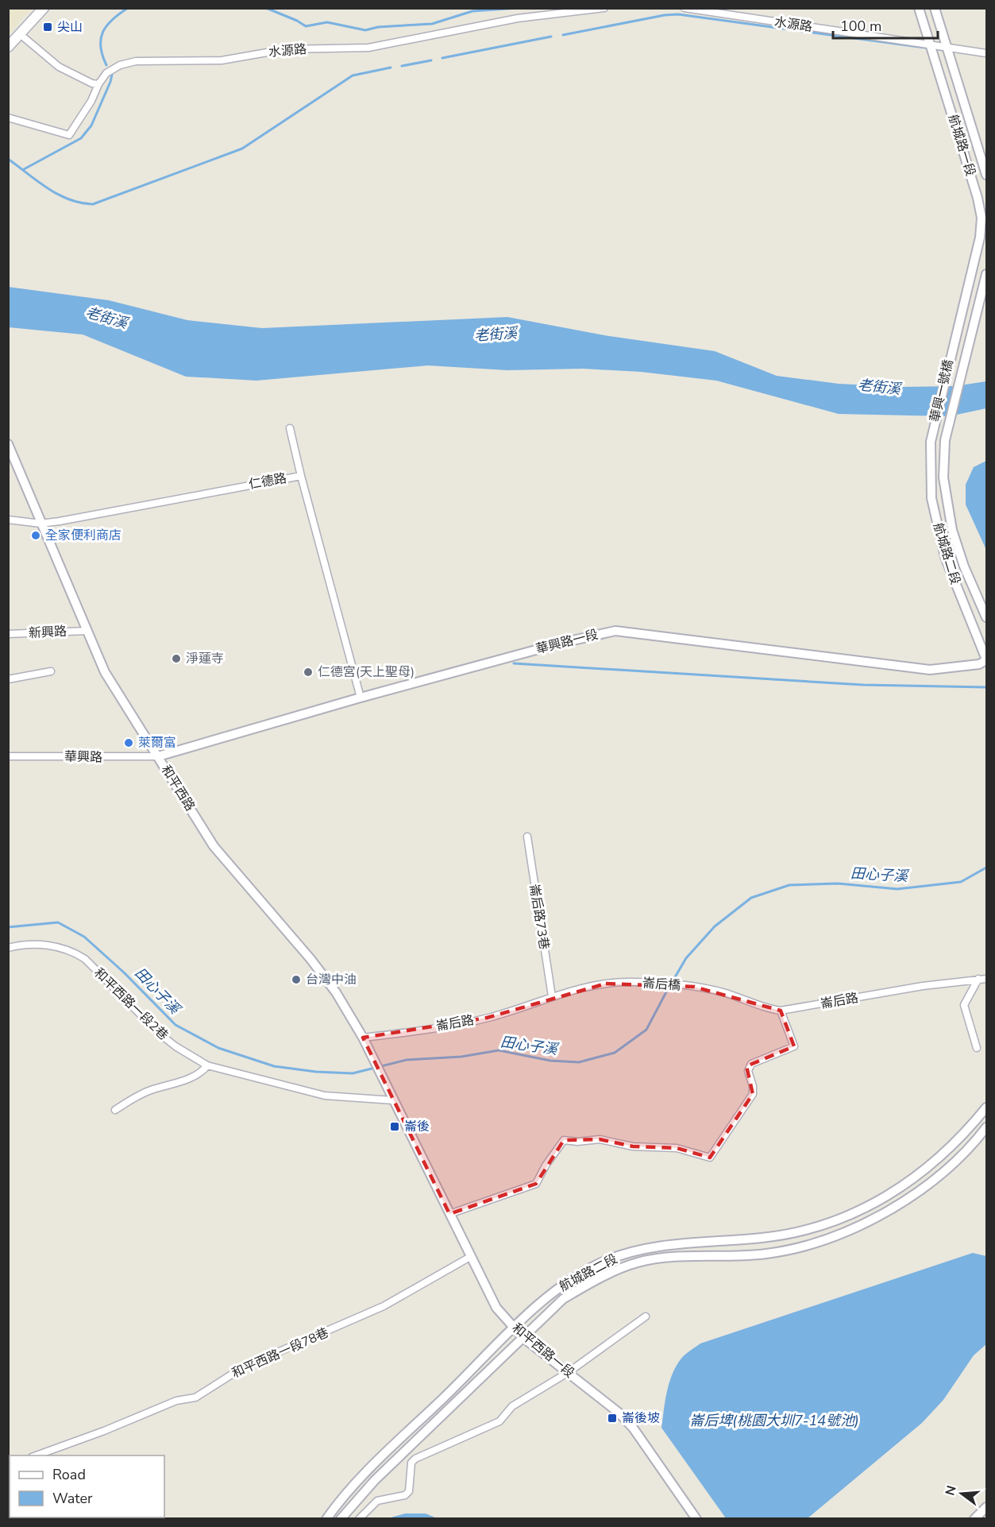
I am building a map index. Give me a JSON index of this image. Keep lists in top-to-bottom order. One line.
{"streets":{"street":["水源路","航城路一段","華興一號橋","仁德路","航城路二段","新興路","華興路一段","華興路","和平西路","崙后路73巷","崙后橋","崙后路","和平西路一段2巷","和平西路一段","和平西路一段78巷"]},"crossings":[["水源路","航城路一段"],["航城路一段","華興一號橋"],["華興一號橋","航城路二段"],["仁德路","華興路一段"],["仁德路","和平西路"],["航城路二段","華興路一段"],["航城路二段","和平西路一段"],["新興路","和平西路"],["華興路一段","華興路"],["華興路一段","和平西路"],["華興路","和平西路"],["和平西路","崙后路"],["和平西路","和平西路一段"],["崙后路73巷","崙后路"],["崙后橋","崙后路"],["和平西路一段2巷","和平西路一段"],["和平西路一段","和平西路一段78巷"]],"water":["老街溪","田心子溪","崙后埤(桃園大圳7-14號池)"],"places":{"transit":["尖山","崙後","崙後坡"],"other":["全家便利商店","淨蓮寺","仁德宮(天上聖母)","萊爾富","台灣中油"]},"legend":["Road","Water"],"scale_bar":"100 m","north":"left"}
